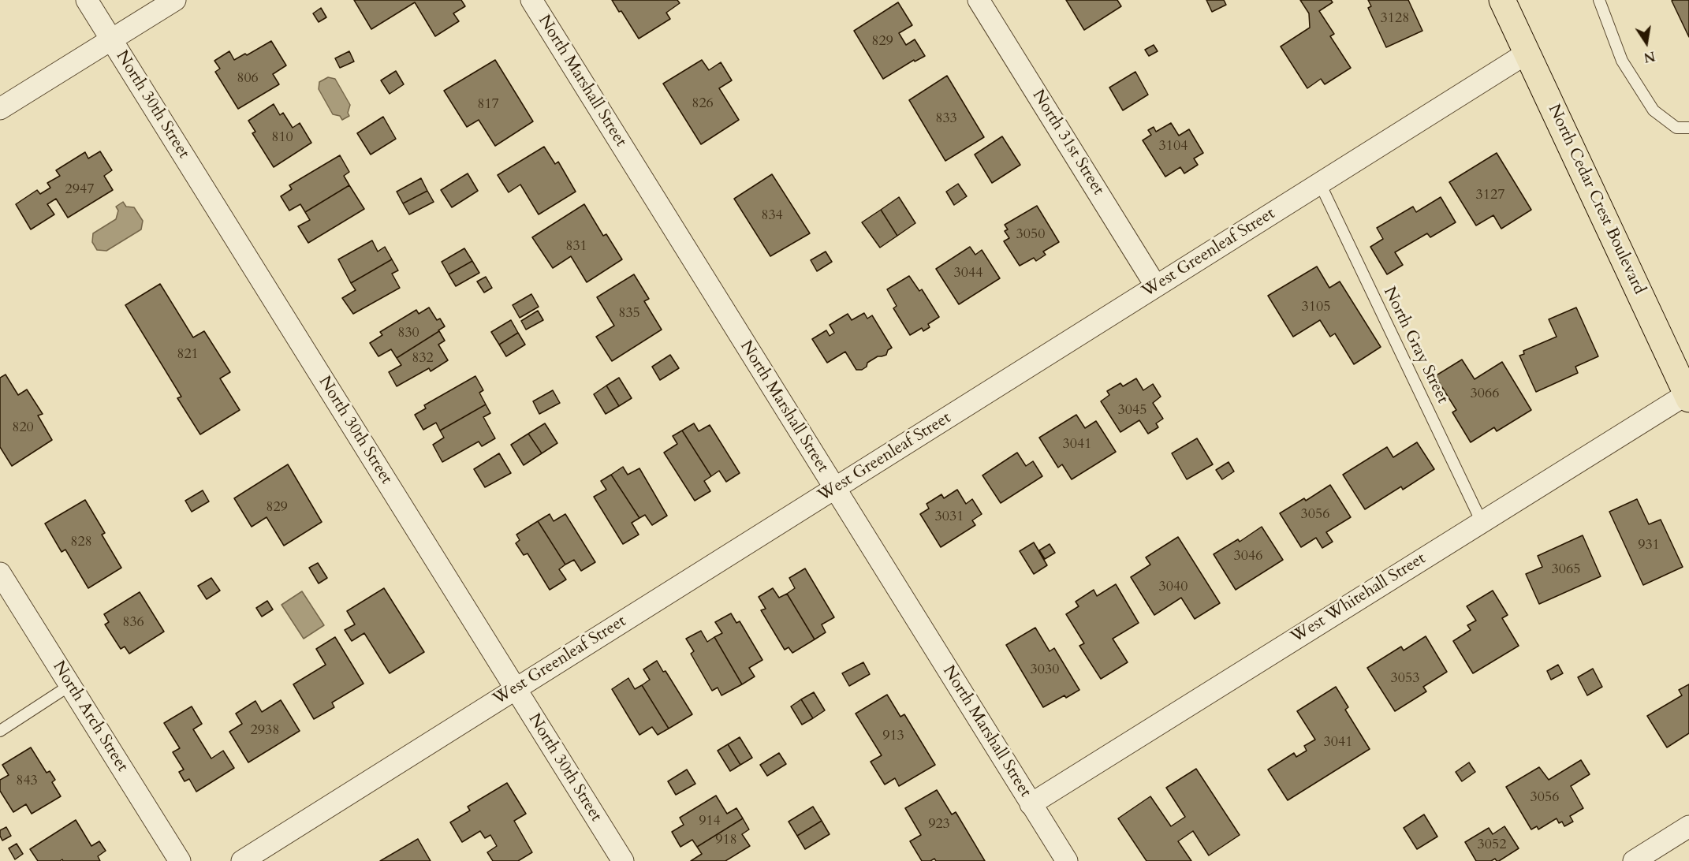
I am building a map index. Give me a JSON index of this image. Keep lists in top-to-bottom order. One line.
{"streets":{"main road":["North Cedar Crest Boulevard"],"street":["North Marshall Street","North 30th Street","North 31st Street","West Greenleaf Street","West Whitehall Street","North Arch Street"],"lane":["North Gray Street"]},"crossings":[["North Marshall Street","West Greenleaf Street"],["North Marshall Street","West Whitehall Street"],["North 30th Street","West Greenleaf Street"],["North 31st Street","West Greenleaf Street"],["North Cedar Crest Boulevard","West Greenleaf Street"],["North Cedar Crest Boulevard","West Whitehall Street"],["West Greenleaf Street","North Gray Street"],["North Gray Street","West Whitehall Street"]],"house_numbers":["3128","829","806","826","817","833","810","3104","2947","3127","834","3050","831","3044","3105","835","830","821","832","3066","3045","820","3041","829","3056","3031","828","931","3046","3065","3040","836","3030","3053","2938","913","3041","843","3056","914","923","918","3052"],"north":"bottom"}
